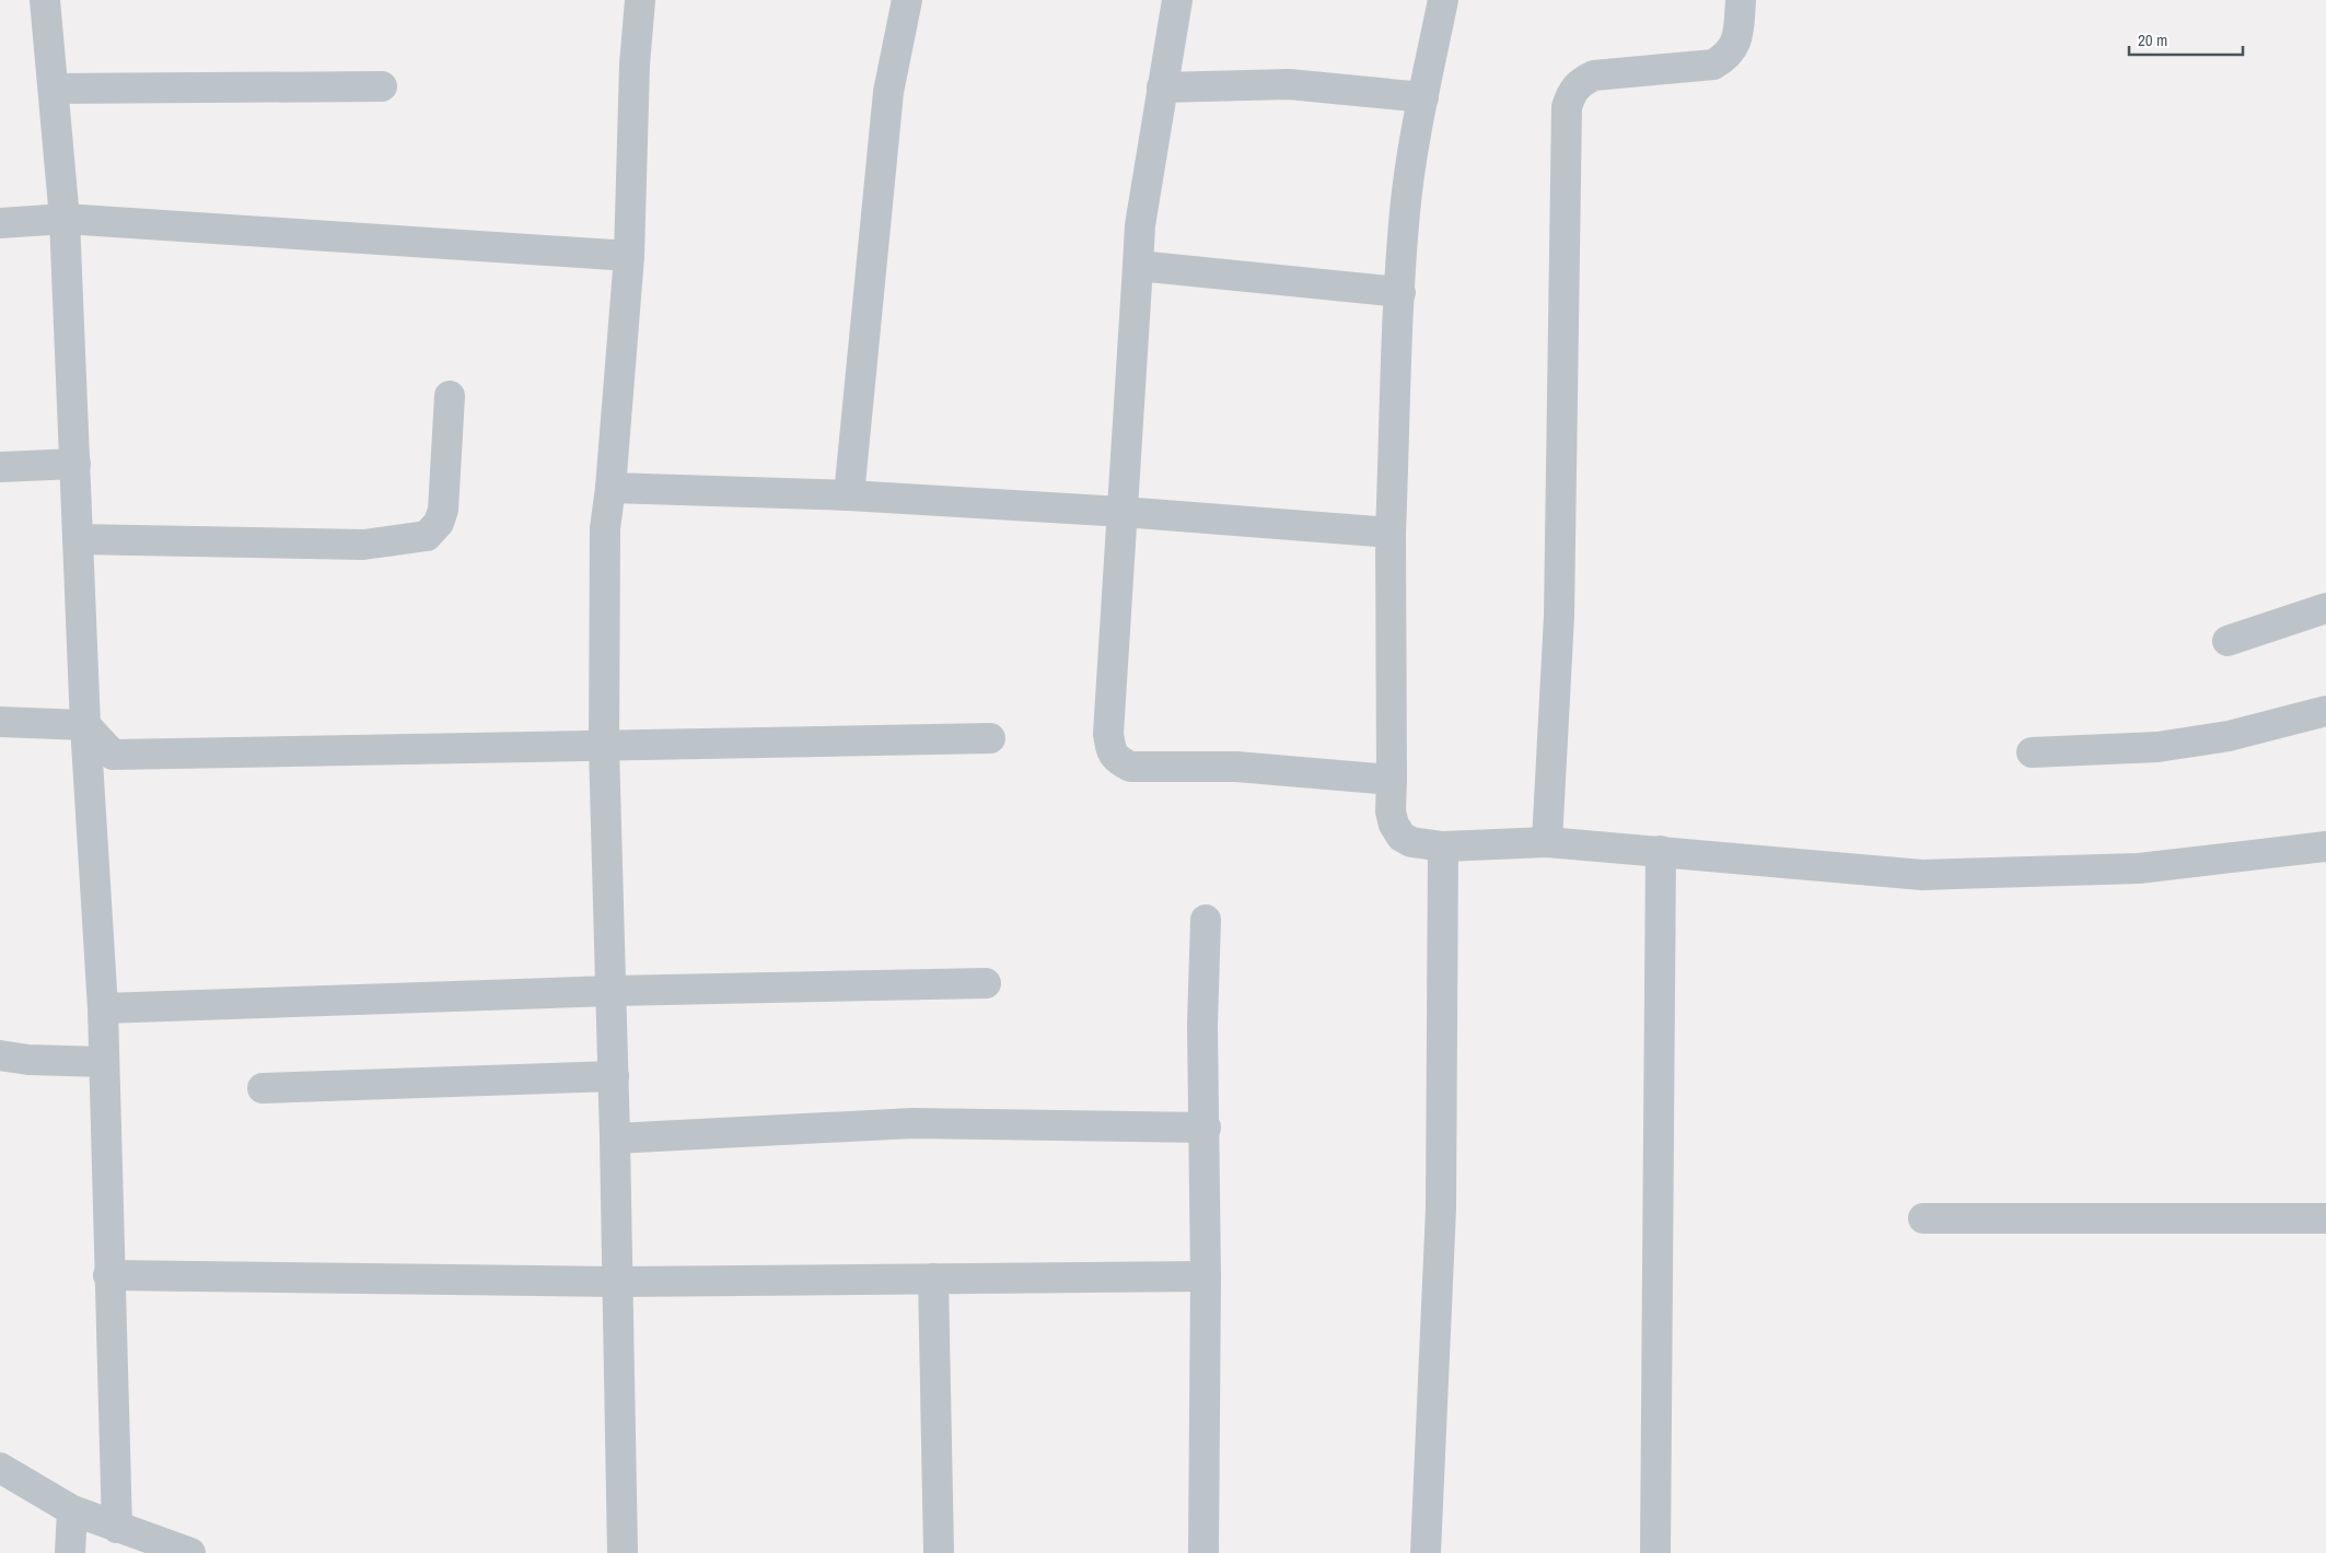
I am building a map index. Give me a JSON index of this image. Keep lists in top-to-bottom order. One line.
{"scale_bar":"20 m"}
